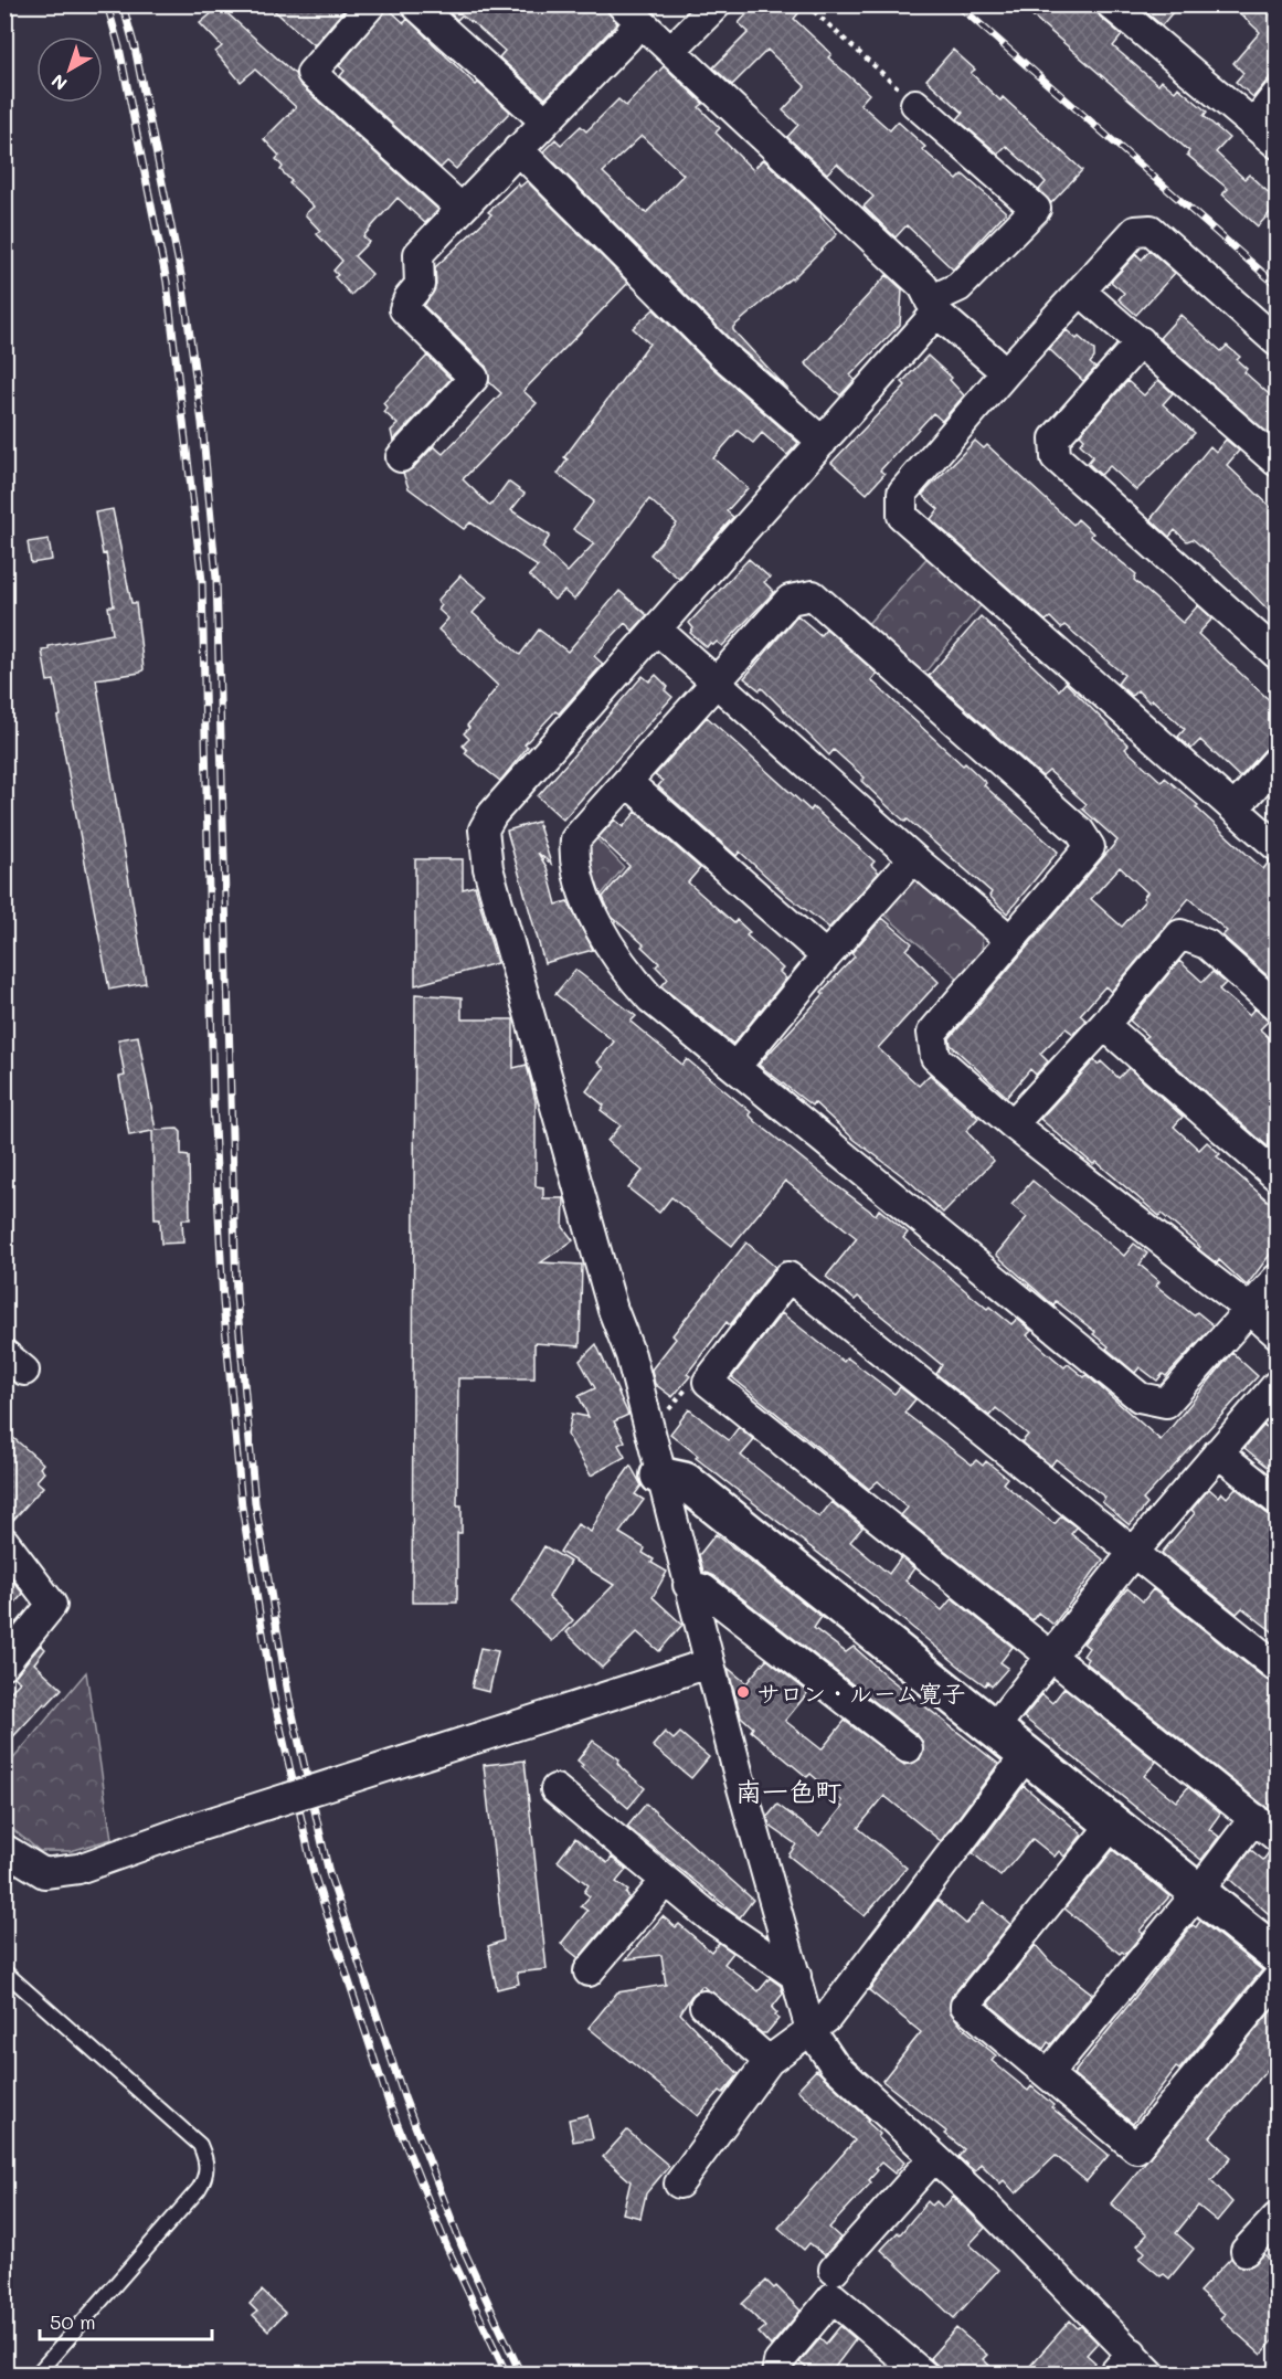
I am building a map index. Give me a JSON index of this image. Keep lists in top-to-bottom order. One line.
{"districts":["南一色町"],"places":["サロン・ルーム寛子"],"scale_bar":"50 m","north":"bottom left"}
